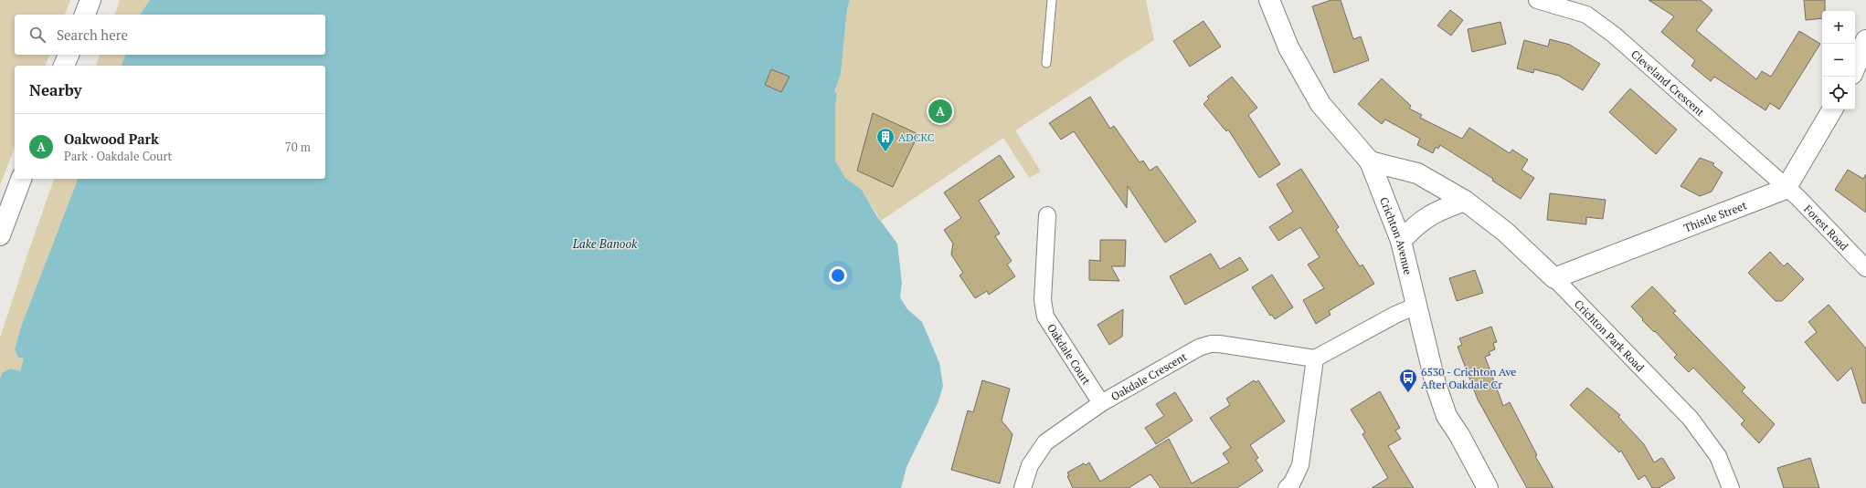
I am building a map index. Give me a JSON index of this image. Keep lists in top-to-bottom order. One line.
{"streets":{"street":["Cleveland Crescent","Thistle Street","Forest Road","Crichton Avenue","Crichton Park Road","Oakdale Court","Oakdale Crescent"]},"crossings":[["Cleveland Crescent","Thistle Street"],["Cleveland Crescent","Forest Road"],["Thistle Street","Forest Road"],["Thistle Street","Crichton Park Road"],["Crichton Avenue","Crichton Park Road"],["Oakdale Court","Oakdale Crescent"]],"water":["Lake Banook"],"places":{"building":["ADCKC"],"bus stop":["6530 - Crichton Ave After Oakdale Cr"]},"page":{"map_buttons":["+","−"],"search":"Search here","heading":"Nearby","pins":"A","list":[{"mark":"A","name":"Oakwood Park","note":"Park · Oakdale Court","value":"70 m"}]}}
